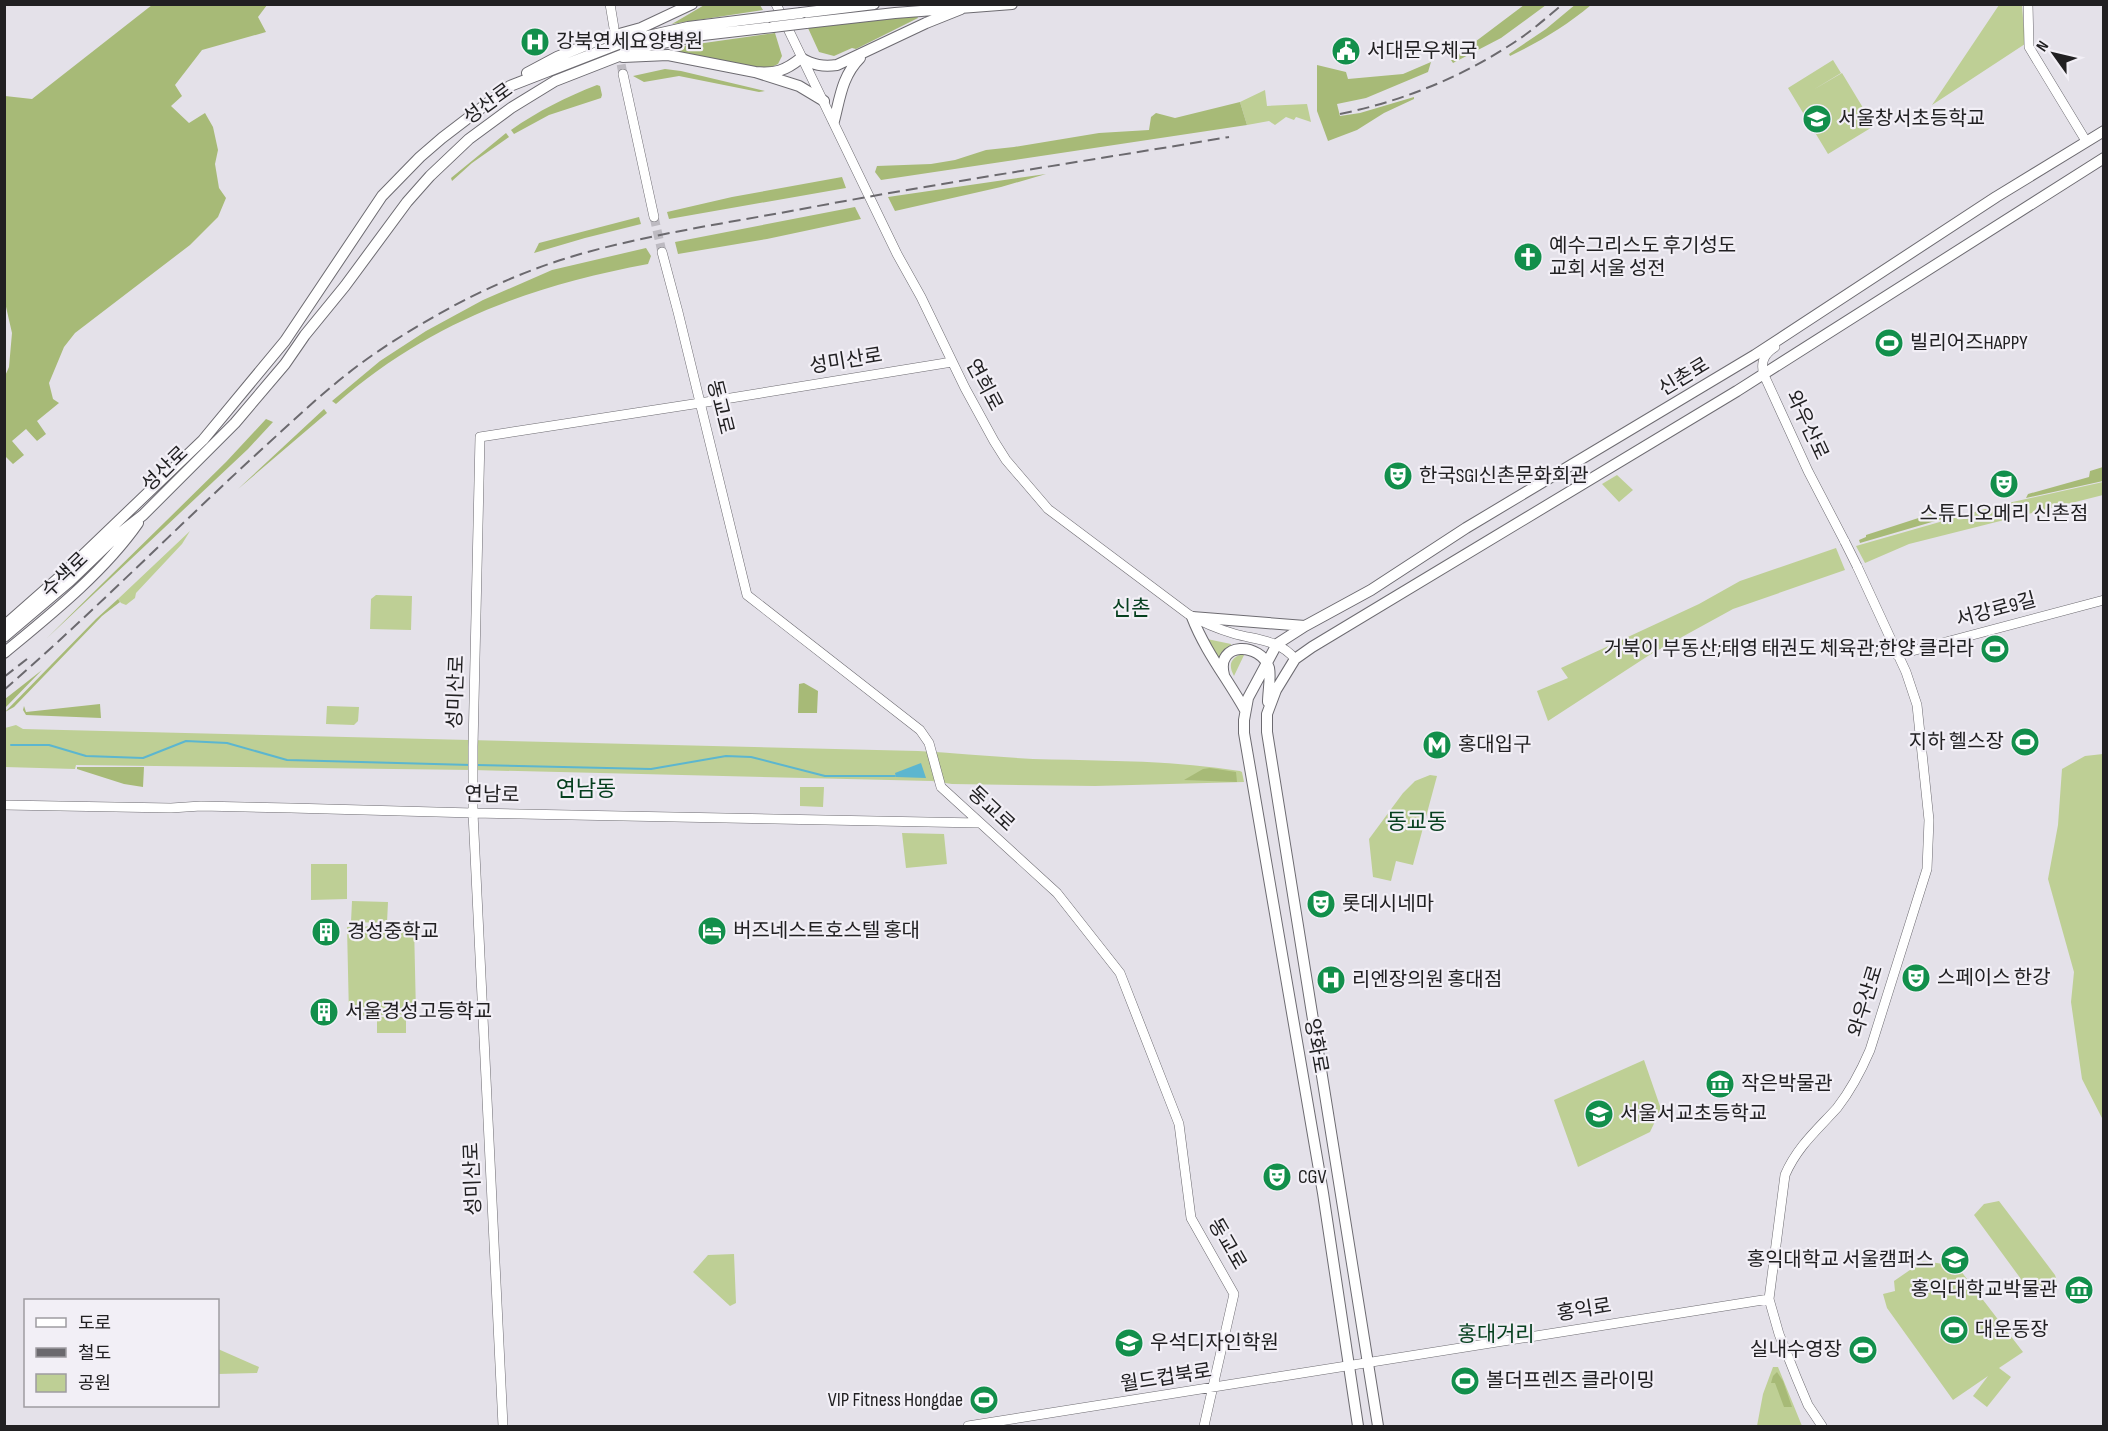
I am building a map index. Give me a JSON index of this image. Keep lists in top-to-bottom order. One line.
{"streets":{"main road":["성산로","신촌로","수색로","양화로"],"street":["성미산로","연희로","동교로","와우산로","서강로9길","연남로","홍익로","월드컵북로"]},"crossings":[["성산로","수색로"],["성미산로","연희로"],["성미산로","동교로"],["성미산로","연남로"],["신촌로","연희로"],["신촌로","와우산로"],["신촌로","양화로"],["연희로","양화로"],["동교로","연남로"],["동교로","월드컵북로"],["와우산로","서강로9길"],["와우산로","홍익로"],["양화로","홍익로"],["양화로","월드컵북로"],["홍익로","월드컵북로"]],"districts":["신촌","연남동","동교동","홍대거리"],"places":{"hospital":["강북연세요양병원","리엔장의원 홍대점"],"public building":["서대문우체국"],"school or university":["서울창서초등학교","서울서교초등학교","홍익대학교 서울캠퍼스","우석디자인학원"],"church":["예수그리스도 후기성도 교회 서울 성전"],"sports":["빌리어즈HAPPY","거북이 부동산;태영 태권도 체육관;한양 클라라","지하 헬스장","대운동장","실내수영장","볼더프렌즈 클라이밍","VIP Fitness Hongdae"],"theatre":["한국SGI신촌문화회관","스튜디오메리 신촌점","롯데시네마","스페이스 한강","CGV"],"metro station":["홍대입구"],"hotel":["버즈네스트호스텔 홍대"],"building":["경성중학교","서울경성고등학교"],"museum":["작은박물관","홍익대학교박물관"]},"legend":["도로","철도","공원"],"north":"top left"}
